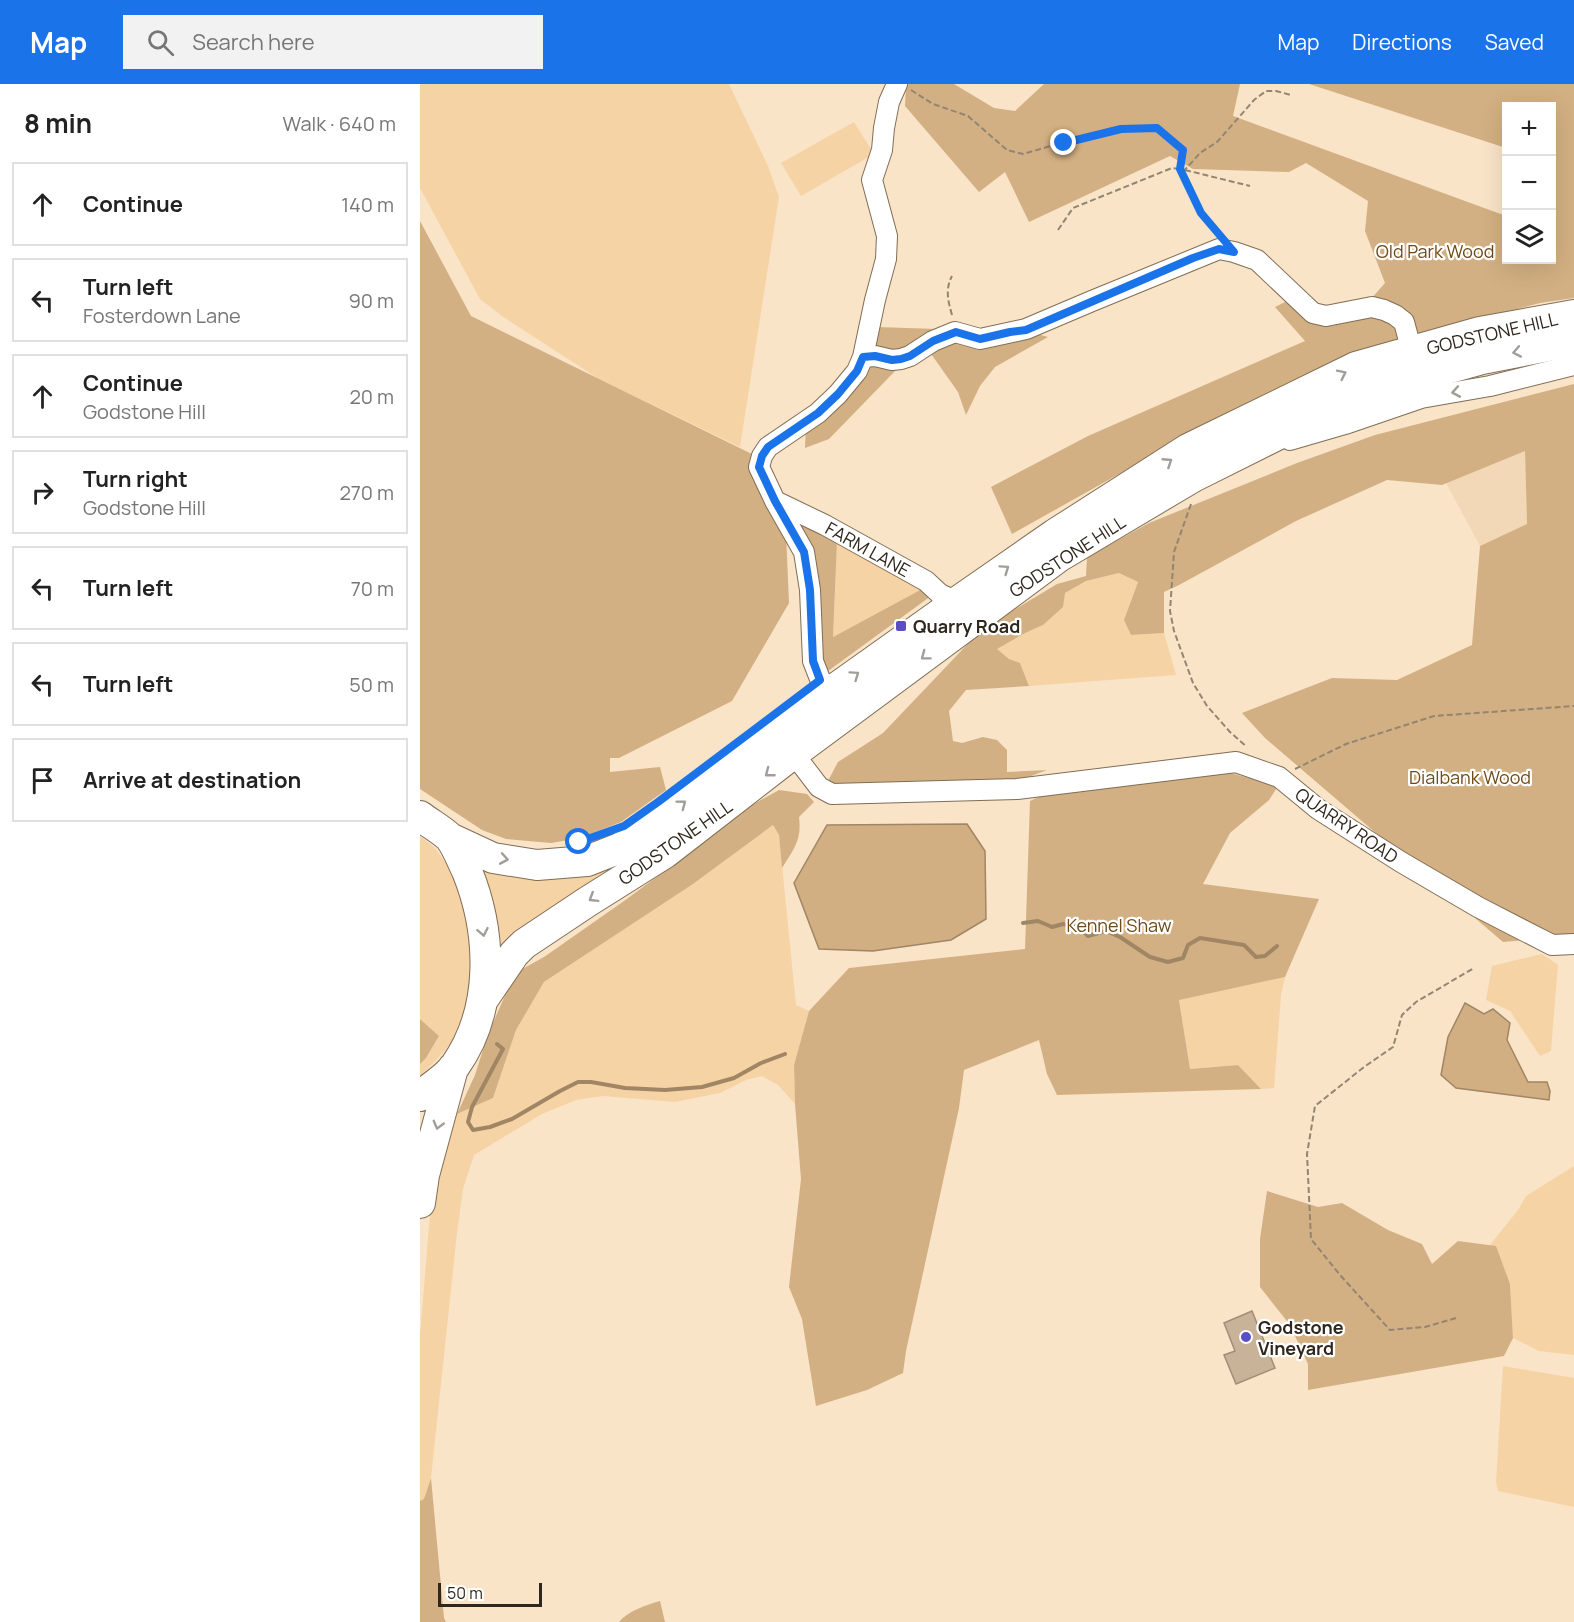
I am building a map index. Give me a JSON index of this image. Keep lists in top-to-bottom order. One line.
{"streets":{"highway":["GODSTONE HILL"],"street":["FARM LANE","QUARRY ROAD"]},"crossings":[["GODSTONE HILL","FARM LANE"],["GODSTONE HILL","QUARRY ROAD"]],"parks":["Old Park Wood","Dialbank Wood","Kennel Shaw"],"places":{"transit":["Quarry Road"],"other":["Godstone Vineyard"]},"scale_bar":"50 m","page":{"header":"Map","search":"Search here","nav":["Map","Directions","Saved"],"heading":["8 min","Walk · 640 m"],"map_buttons":["+","−"],"list":[["Continue","140 m"],["Turn left","Fosterdown Lane","90 m"],["Continue","Godstone Hill","20 m"],["Turn right","Godstone Hill","270 m"],["Turn left","70 m"],["Turn left","50 m"],"Arrive at destination"],"scale":"50 m"}}
